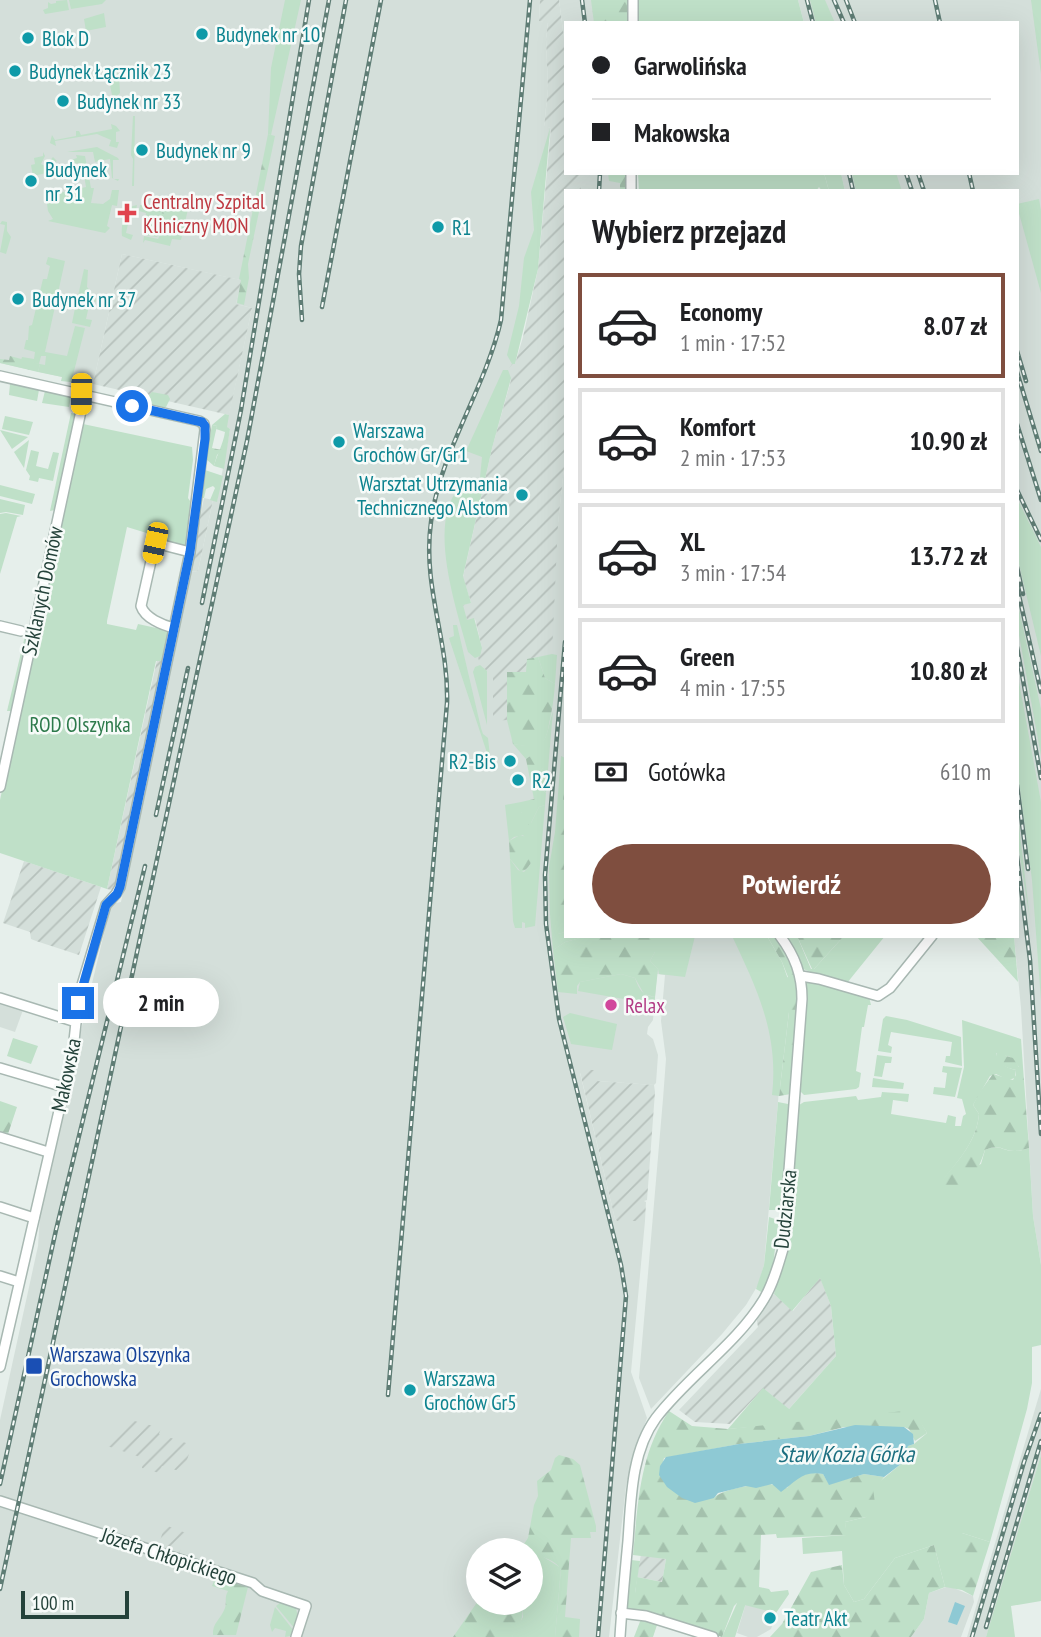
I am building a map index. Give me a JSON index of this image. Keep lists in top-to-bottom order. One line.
{"streets":{"street":["Szklanych Domów","Makowska","Dudziarska","Józefa Chłopickiego"]},"crossings":[["Szklanych Domów","Makowska"]],"water":["Staw Kozia Górka"],"parks":["ROD Olszynka"],"places":{"other":["Budynek nr 10","Blok D","Budynek Łącznik 23","Budynek nr 33","Budynek nr 9","Budynek nr 31","R1","Budynek nr 37","Warszawa Grochów Gr/Gr1","Warsztat Utrzymania Technicznego Alstom","R2-Bis","R2","Relax","Warszawa Grochów Gr5","Teatr Akt"],"health":["Centralny Szpital Kliniczny MON"],"transit":["Warszawa Olszynka Grochowska"]},"scale_bar":"100 m","page":{"banner":["Garwolińska","Makowska"],"heading":"Wybierz przejazd","list":[{"name":"Economy","note":"1 min · 17:52","value":"8.07 zł"},{"name":"Komfort","note":"2 min · 17:53","value":"10.90 zł"},{"name":"XL","note":"3 min · 17:54","value":"13.72 zł"},{"name":"Green","note":"4 min · 17:55","value":"10.80 zł"}],"pay":["Gotówka","610 m"],"buttons":"Potwierdź","bubble":"2 min","scale":"100 m"}}
